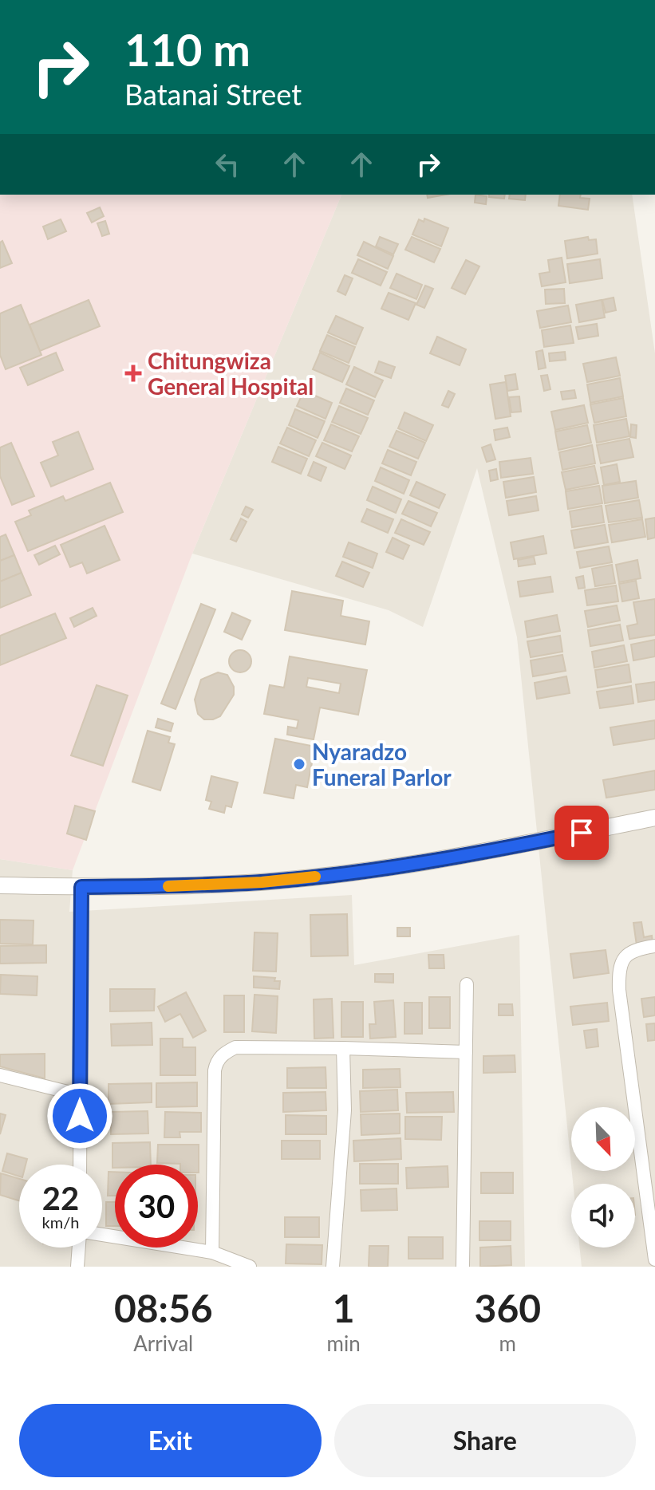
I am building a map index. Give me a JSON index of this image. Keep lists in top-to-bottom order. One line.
{"places":{"health":["Chitungwiza General Hospital"],"other":["Nyaradzo Funeral Parlor"]},"north":"bottom right","page":{"turn":["110 m","Batanai Street"],"speed":"22 km/h","limit":"30","eta":["08:56","Arrival","1","min","360","m"],"buttons":["Exit","Share"]}}
